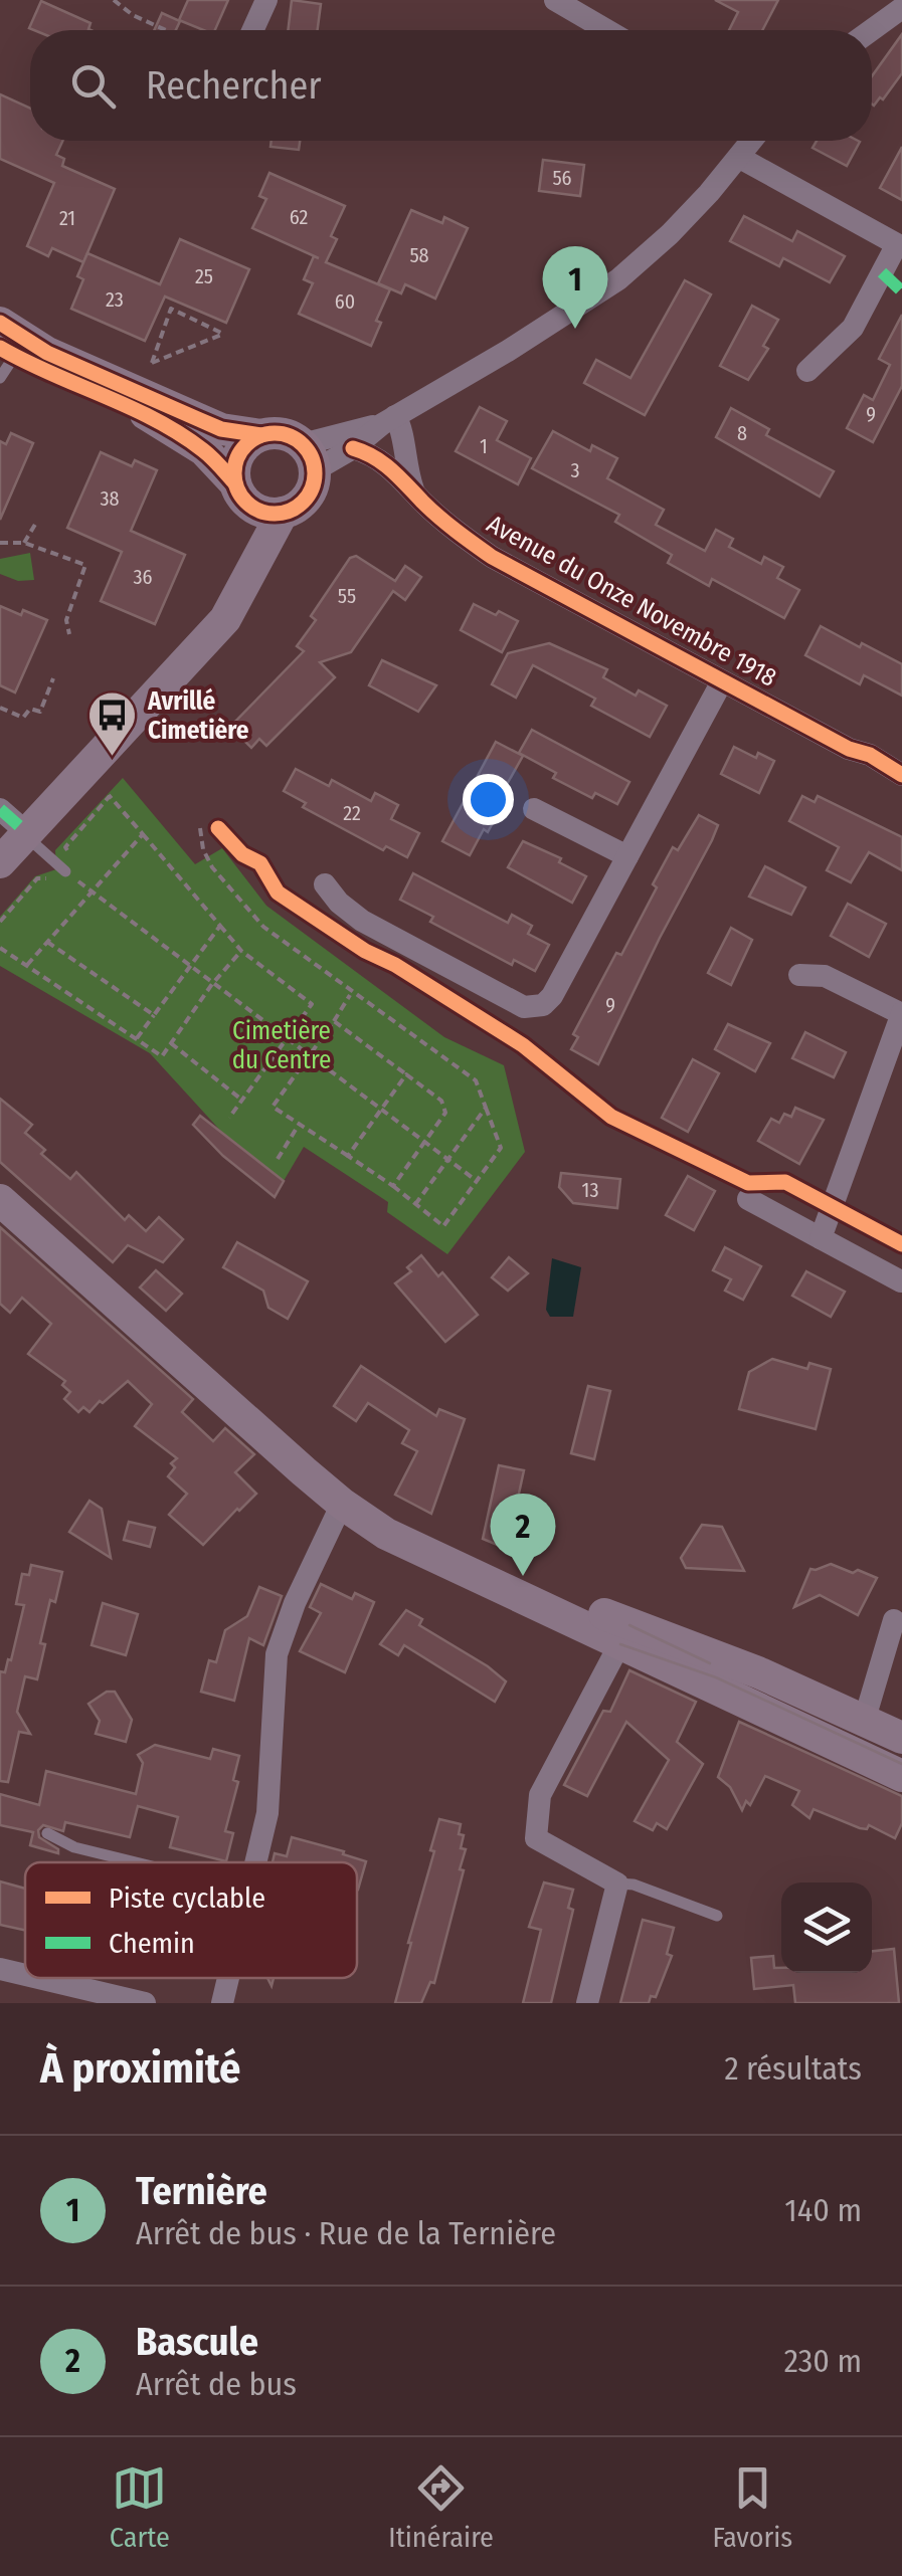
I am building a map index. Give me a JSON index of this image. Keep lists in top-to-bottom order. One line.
{"streets":{"street":["Avenue du Onze Novembre 1918"]},"parks":["Cimetière du Centre"],"places":{"bus stop":["Avrillé Cimetière"]},"house_numbers":["56","62","21","58","25","23","60","9","8","1","3","38","36","55","22","9","13"],"legend":["Piste cyclable","Chemin"],"page":{"search":"Rechercher","pins":["1","2"],"heading":["À proximité","2 résultats"],"list":[{"mark":"1","name":"Ternière","note":"Arrêt de bus · Rue de la Ternière","value":"140 m"},{"mark":"2","name":"Bascule","note":"Arrêt de bus","value":"230 m"}],"nav":["Carte","Itinéraire","Favoris"]}}
